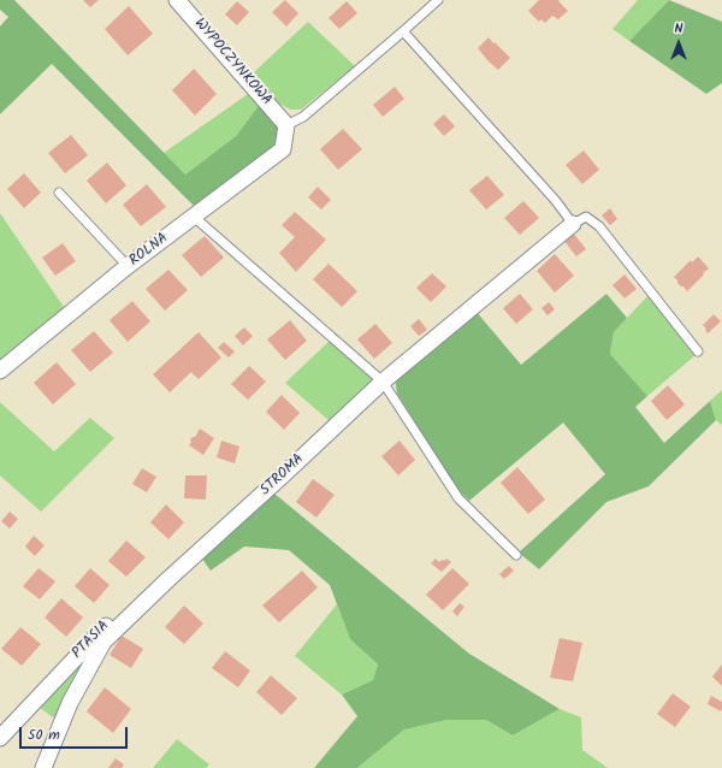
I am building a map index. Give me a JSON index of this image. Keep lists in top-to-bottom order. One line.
{"streets":{"street":["WYPOCZYNKOWA","ROLNA","STROMA","PTASIA"]},"crossings":[["WYPOCZYNKOWA","ROLNA"],["STROMA","PTASIA"]],"scale_bar":"50 m","north":"top"}
